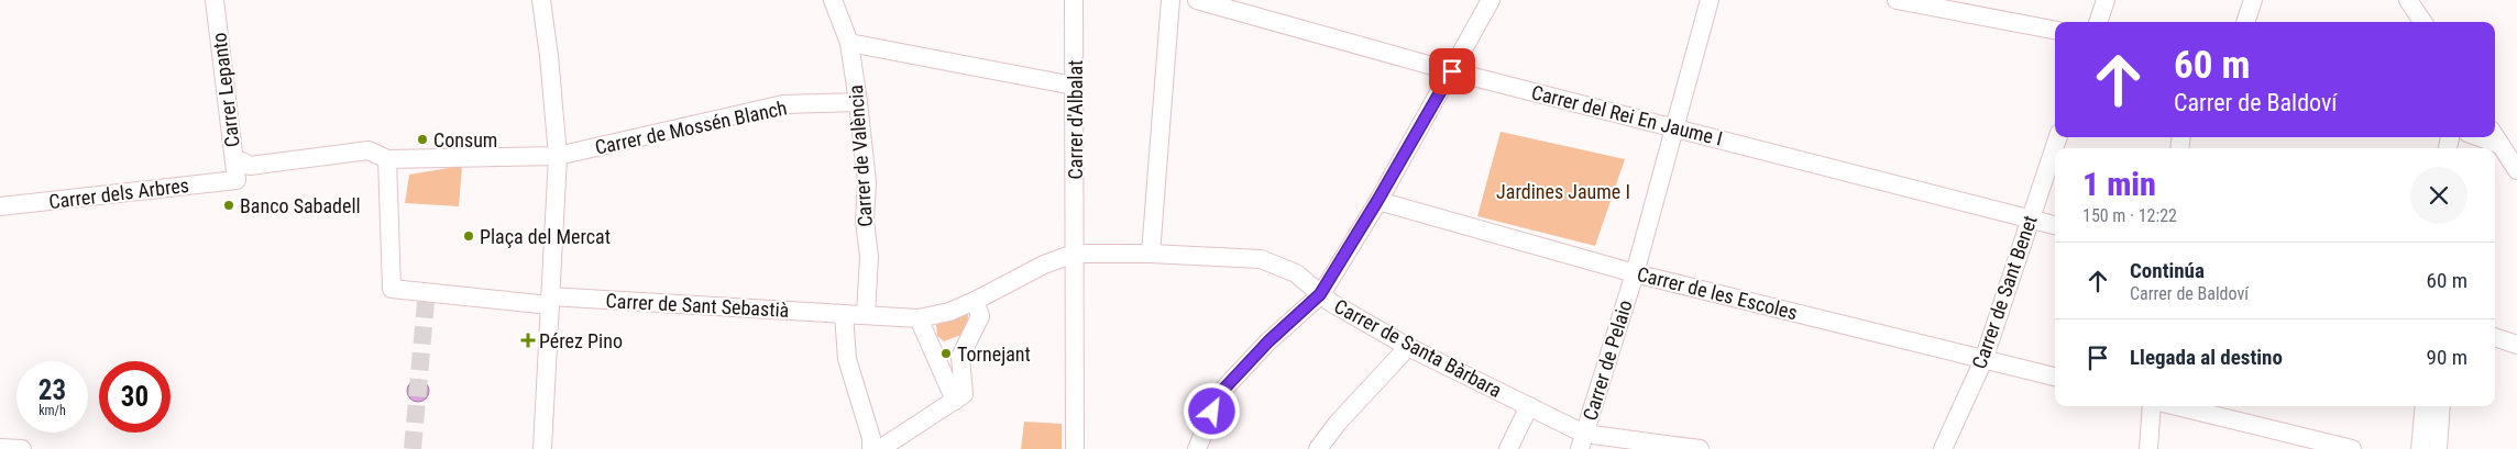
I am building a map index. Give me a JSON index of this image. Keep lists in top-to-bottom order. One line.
{"streets":{"street":["Carrer Lepanto","Carrer del Rei En Jaume I","Carrer d'Albalat","Carrer de Mossén Blanch","Carrer de València","Carrer dels Arbres","Carrer de Sant Benet","Carrer de les Escoles","Carrer de Sant Sebastià","Carrer de Santa Bàrbara","Carrer de Pelaio"]},"crossings":[["Carrer Lepanto","Carrer dels Arbres"],["Carrer del Rei En Jaume I","Carrer de Sant Benet"],["Carrer del Rei En Jaume I","Carrer de Pelaio"],["Carrer d'Albalat","Carrer de Sant Sebastià"],["Carrer d'Albalat","Carrer de Santa Bàrbara"],["Carrer de Mossén Blanch","Carrer de València"],["Carrer de València","Carrer de Sant Sebastià"],["Carrer de Sant Benet","Carrer de les Escoles"],["Carrer de les Escoles","Carrer de Pelaio"],["Carrer de Sant Sebastià","Carrer de Santa Bàrbara"],["Carrer de Santa Bàrbara","Carrer de Pelaio"]],"parks":["Jardines Jaume I"],"places":{"other":["Consum","Banco Sabadell","Plaça del Mercat","Tornejant"],"health":["Pérez Pino"]},"page":{"turn":["60 m","Carrer de Baldoví"],"heading":["1 min","150 m · 12:22"],"list":[{"name":"Continúa","note":"Carrer de Baldoví","value":"60 m"},{"name":"Llegada al destino","value":"90 m"}],"speed":"23 km/h","limit":"30"}}
